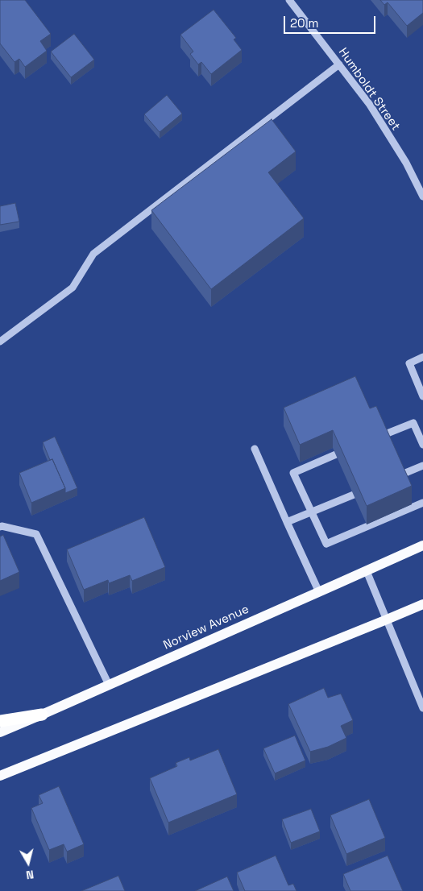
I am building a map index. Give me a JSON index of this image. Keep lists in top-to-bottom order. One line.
{"streets":{"main road":["Norview Avenue"],"street":["Humboldt Street"]},"scale_bar":"20 m","north":"bottom"}
